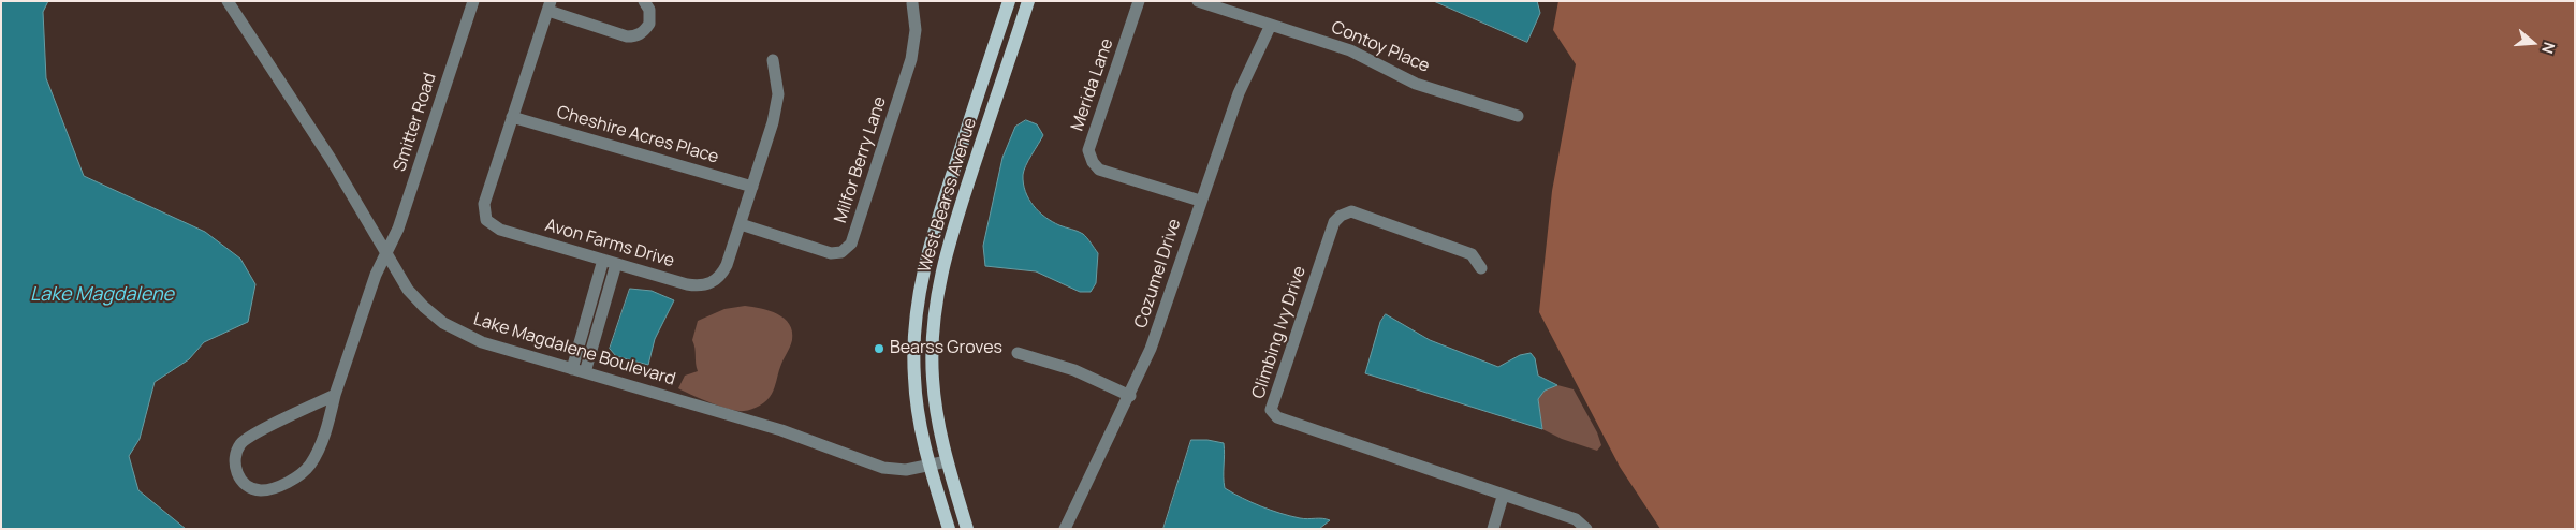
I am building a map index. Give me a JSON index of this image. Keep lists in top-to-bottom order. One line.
{"streets":{"main road":["West Bearss Avenue"],"street":["Contoy Place","Merida Lane","Smitter Road","Cheshire Acres Place","Milfor Berry Lane","Avon Farms Drive","Cozumel Drive","Climbing Ivy Drive","Lake Magdalene Boulevard"]},"crossings":[["Contoy Place","Cozumel Drive"],["Merida Lane","Cozumel Drive"],["Smitter Road","Lake Magdalene Boulevard"],["Cheshire Acres Place","Avon Farms Drive"],["Milfor Berry Lane","Avon Farms Drive"],["West Bearss Avenue","Lake Magdalene Boulevard"]],"water":["Lake Magdalene"],"places":["Bearss Groves"],"north":"right"}
